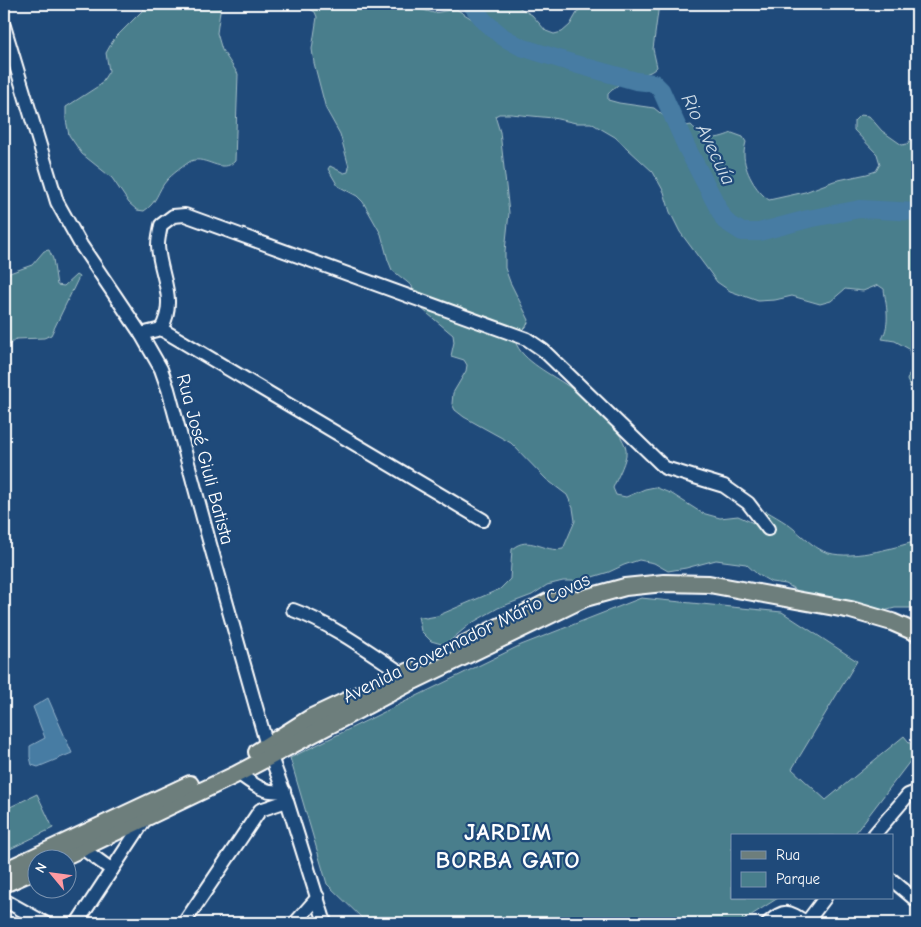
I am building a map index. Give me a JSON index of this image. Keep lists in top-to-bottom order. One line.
{"streets":{"main road":["Avenida Governador Mário Covas"],"street":["Rua José Giuli Batista"]},"crossings":[["Rua José Giuli Batista","Avenida Governador Mário Covas"]],"districts":["JARDIM BORBA GATO"],"water":["Rio Avecuía"],"legend":["Rua","Parque"],"north":"top left"}
